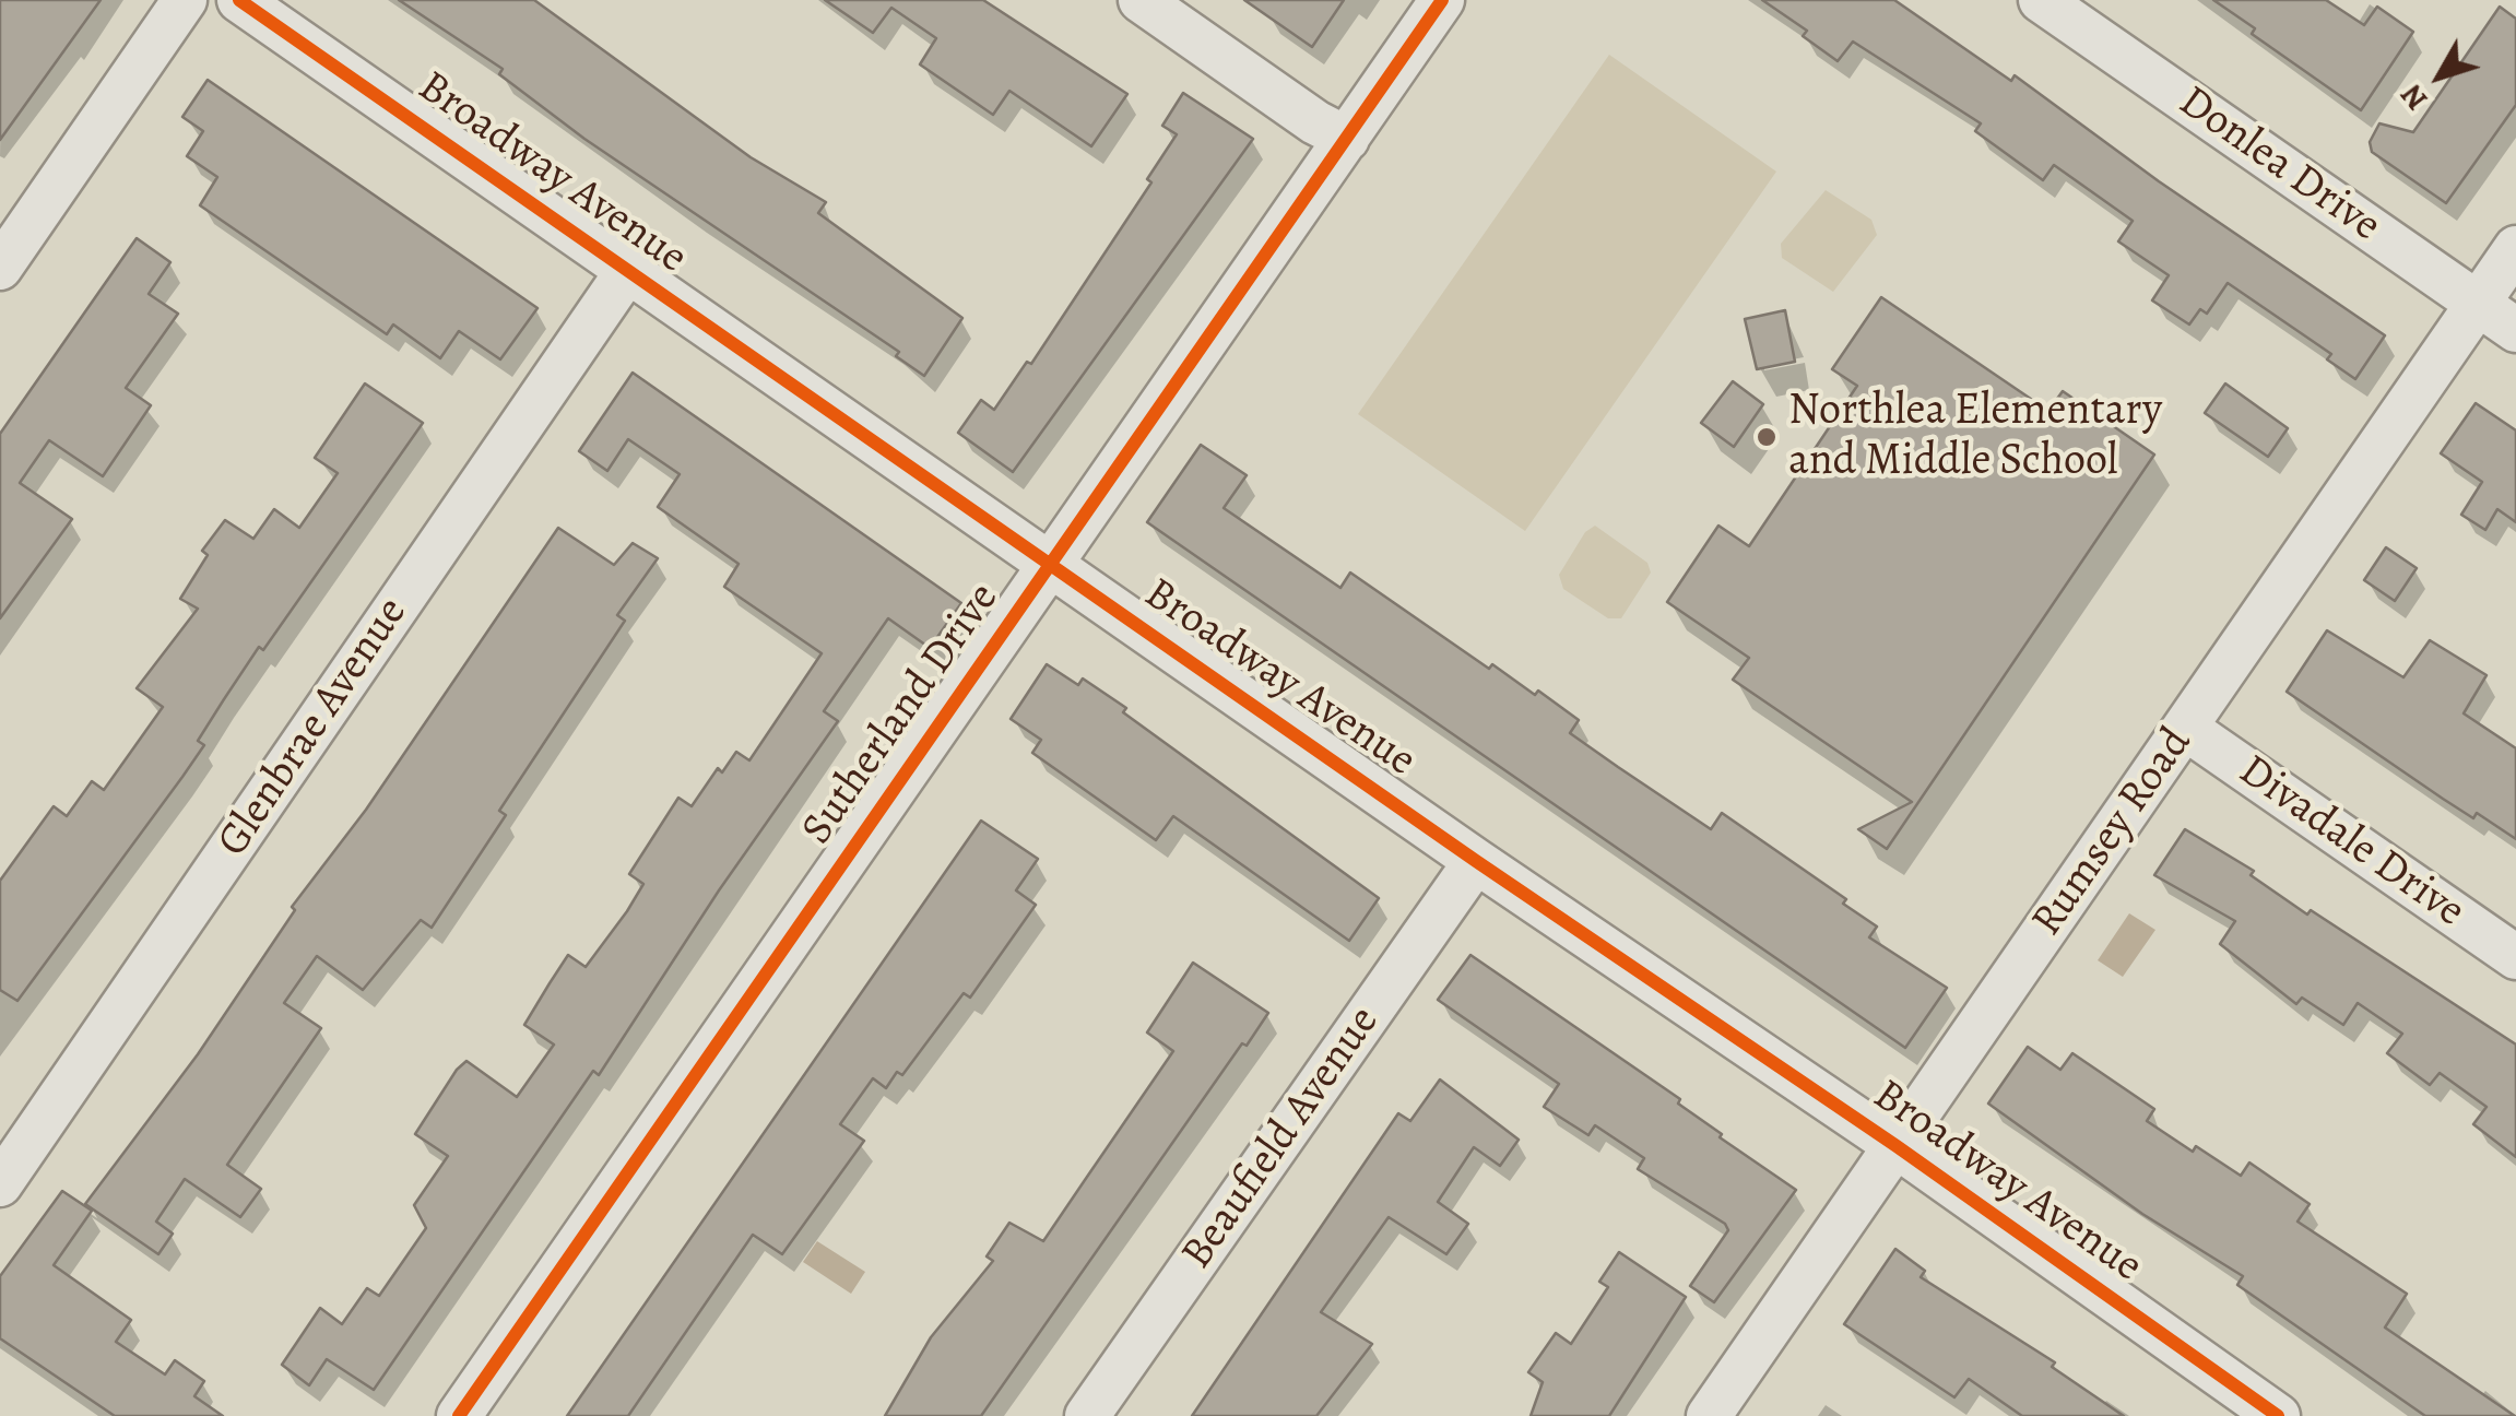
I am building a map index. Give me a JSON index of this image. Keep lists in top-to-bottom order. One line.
{"streets":{"street":["Donlea Drive","Broadway Avenue","Sutherland Drive","Glenbrae Avenue","Rumsey Road","Divadale Drive","Beaufield Avenue"]},"crossings":[["Donlea Drive","Rumsey Road"],["Broadway Avenue","Sutherland Drive"],["Broadway Avenue","Glenbrae Avenue"],["Broadway Avenue","Rumsey Road"],["Broadway Avenue","Beaufield Avenue"],["Rumsey Road","Divadale Drive"]],"places":["Northlea Elementary and Middle School"],"north":"bottom left"}
